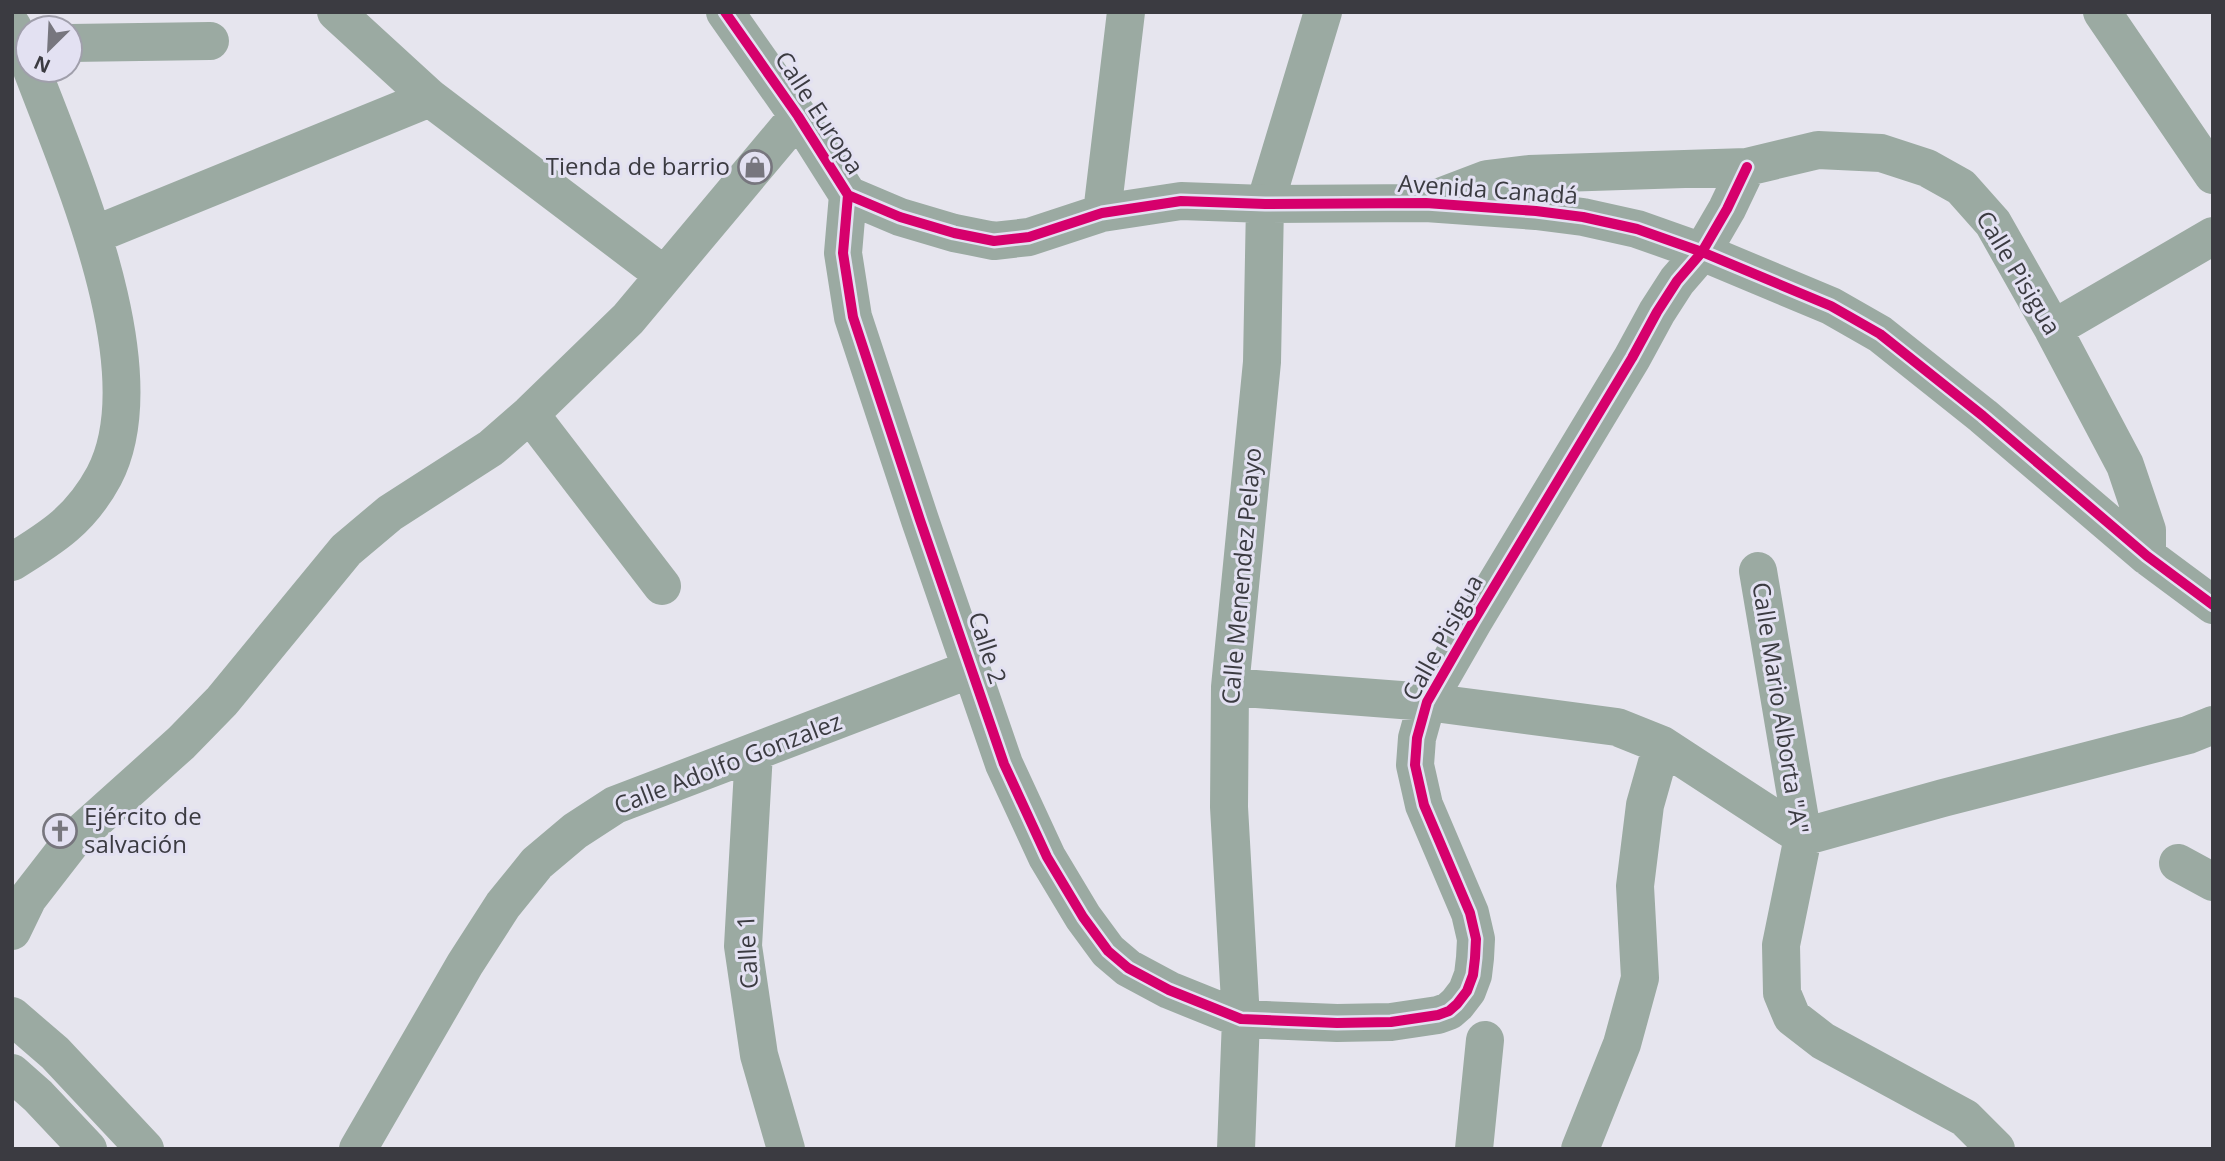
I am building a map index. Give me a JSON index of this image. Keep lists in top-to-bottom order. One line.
{"streets":{"street":["Calle Europa","Avenida Canadá","Calle Pisigua","Calle Menendez Pelayo","Calle 2","Calle Mario Alborta \"A\"","Calle Adolfo Gonzalez","Calle 1"]},"crossings":[["Calle Europa","Avenida Canadá"],["Calle Europa","Calle Menendez Pelayo"],["Calle Europa","Calle 2"],["Avenida Canadá","Calle Pisigua"],["Avenida Canadá","Calle Menendez Pelayo"],["Calle Pisigua","Calle Menendez Pelayo"],["Calle Pisigua","Calle 2"],["Calle Menendez Pelayo","Calle 2"],["Calle 2","Calle Adolfo Gonzalez"],["Calle Adolfo Gonzalez","Calle 1"]],"places":{"shop":["Tienda de barrio"],"church":["Ejército de salvación"]},"north":"bottom left"}
